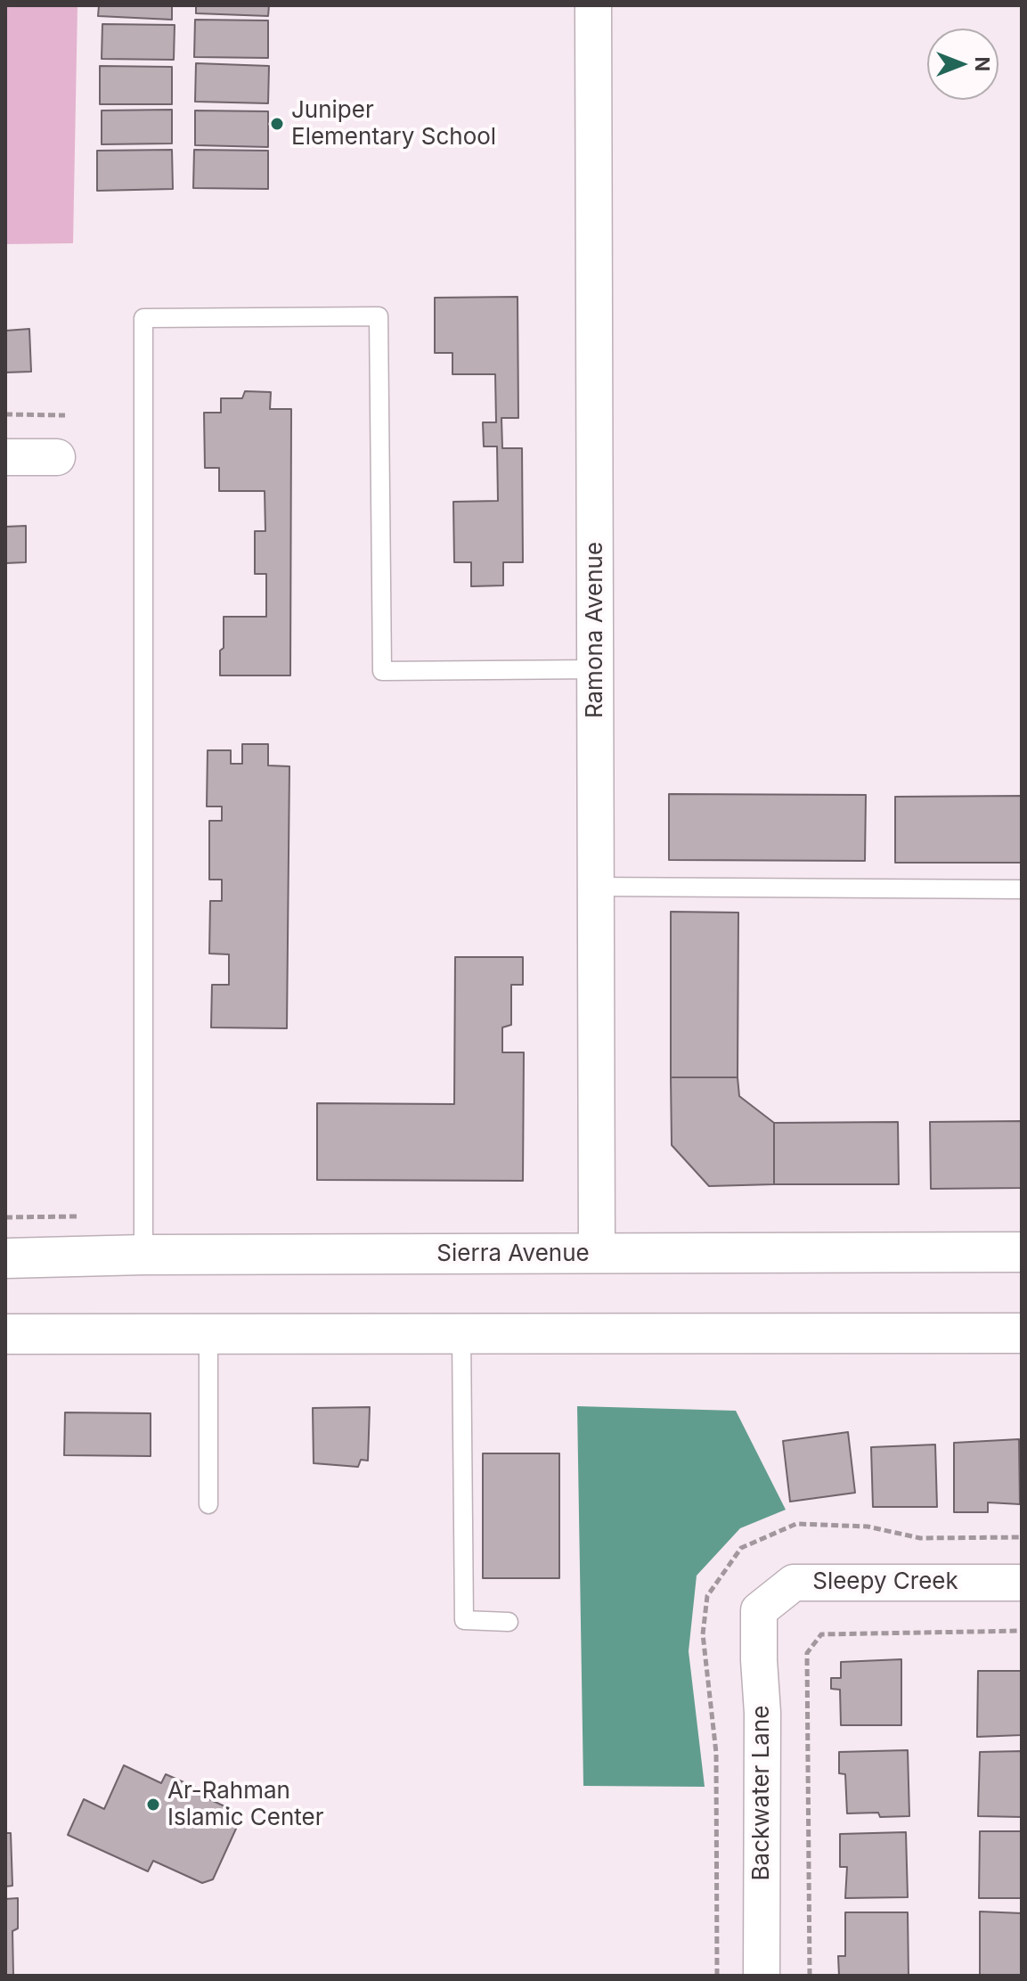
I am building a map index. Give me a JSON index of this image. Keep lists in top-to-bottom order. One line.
{"streets":{"main road":["Sierra Avenue"],"street":["Ramona Avenue","Sleepy Creek","Backwater Lane"]},"crossings":[["Ramona Avenue","Sierra Avenue"],["Sleepy Creek","Backwater Lane"]],"places":["Juniper Elementary School","Ar-Rahman Islamic Center"],"north":"right"}
